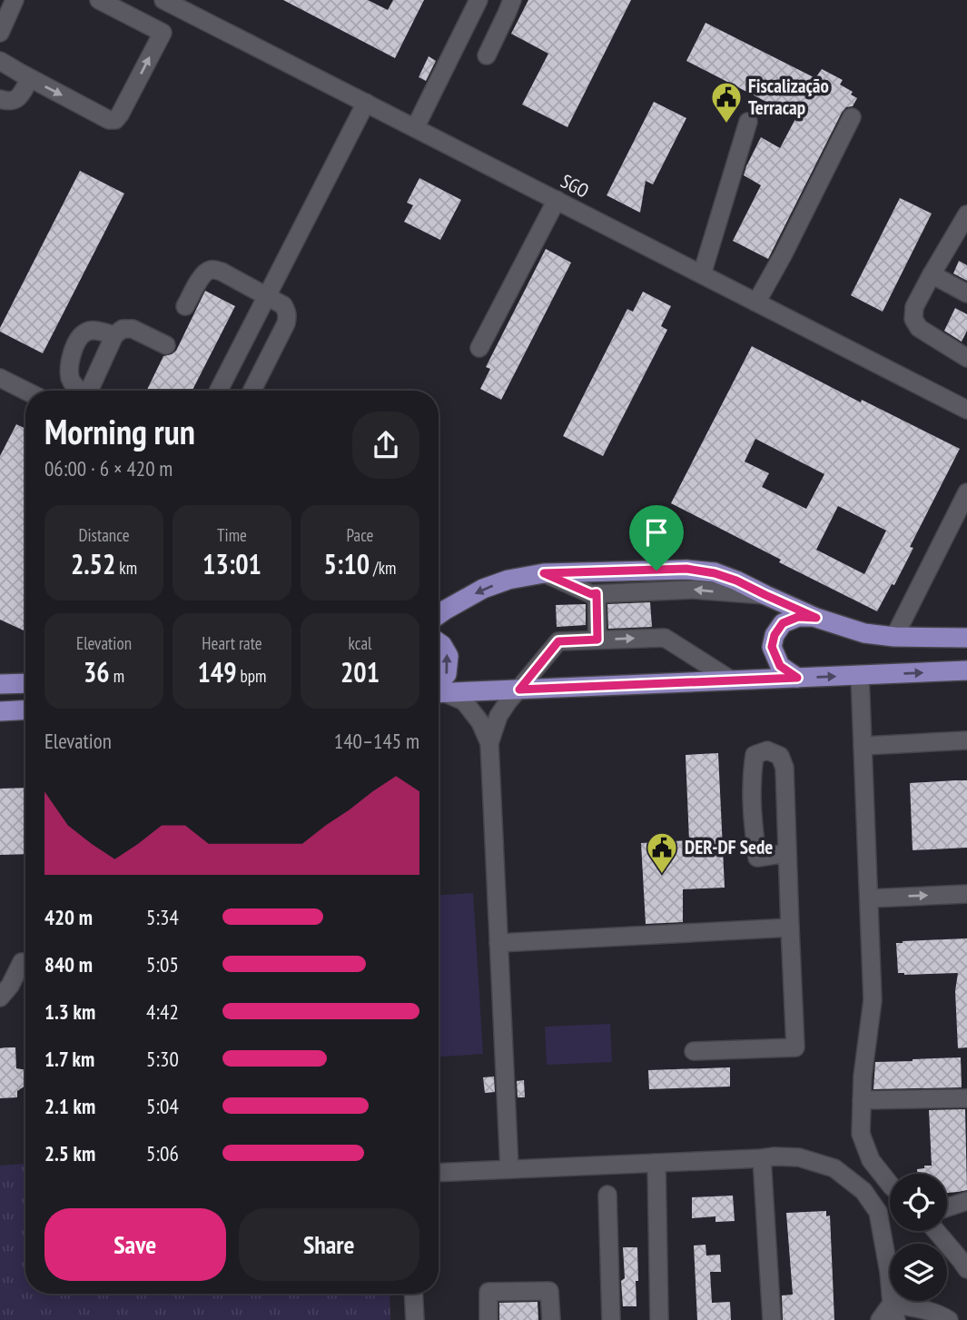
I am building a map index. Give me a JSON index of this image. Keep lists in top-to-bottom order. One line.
{"streets":{"lane":["SGO"]},"places":{"public building":["Fiscalização Terracap","DER-DF Sede"]},"page":{"heading":["Morning run","06:00 · 6 × 420 m"],"stats":[["Distance","2.52 km"],["Time","13:01"],["Pace","5:10 /km"],["Elevation","36 m"],["Heart rate","149 bpm"],["kcal","201"]],"chart":["Elevation","140–145 m"],"list":[{"name":"420 m","note":"5:34"},{"name":"840 m","note":"5:05"},{"name":"1.3 km","note":"4:42"},{"name":"1.7 km","note":"5:30"},{"name":"2.1 km","note":"5:04"},{"name":"2.5 km","note":"5:06"}],"buttons":["Save","Share"]}}
